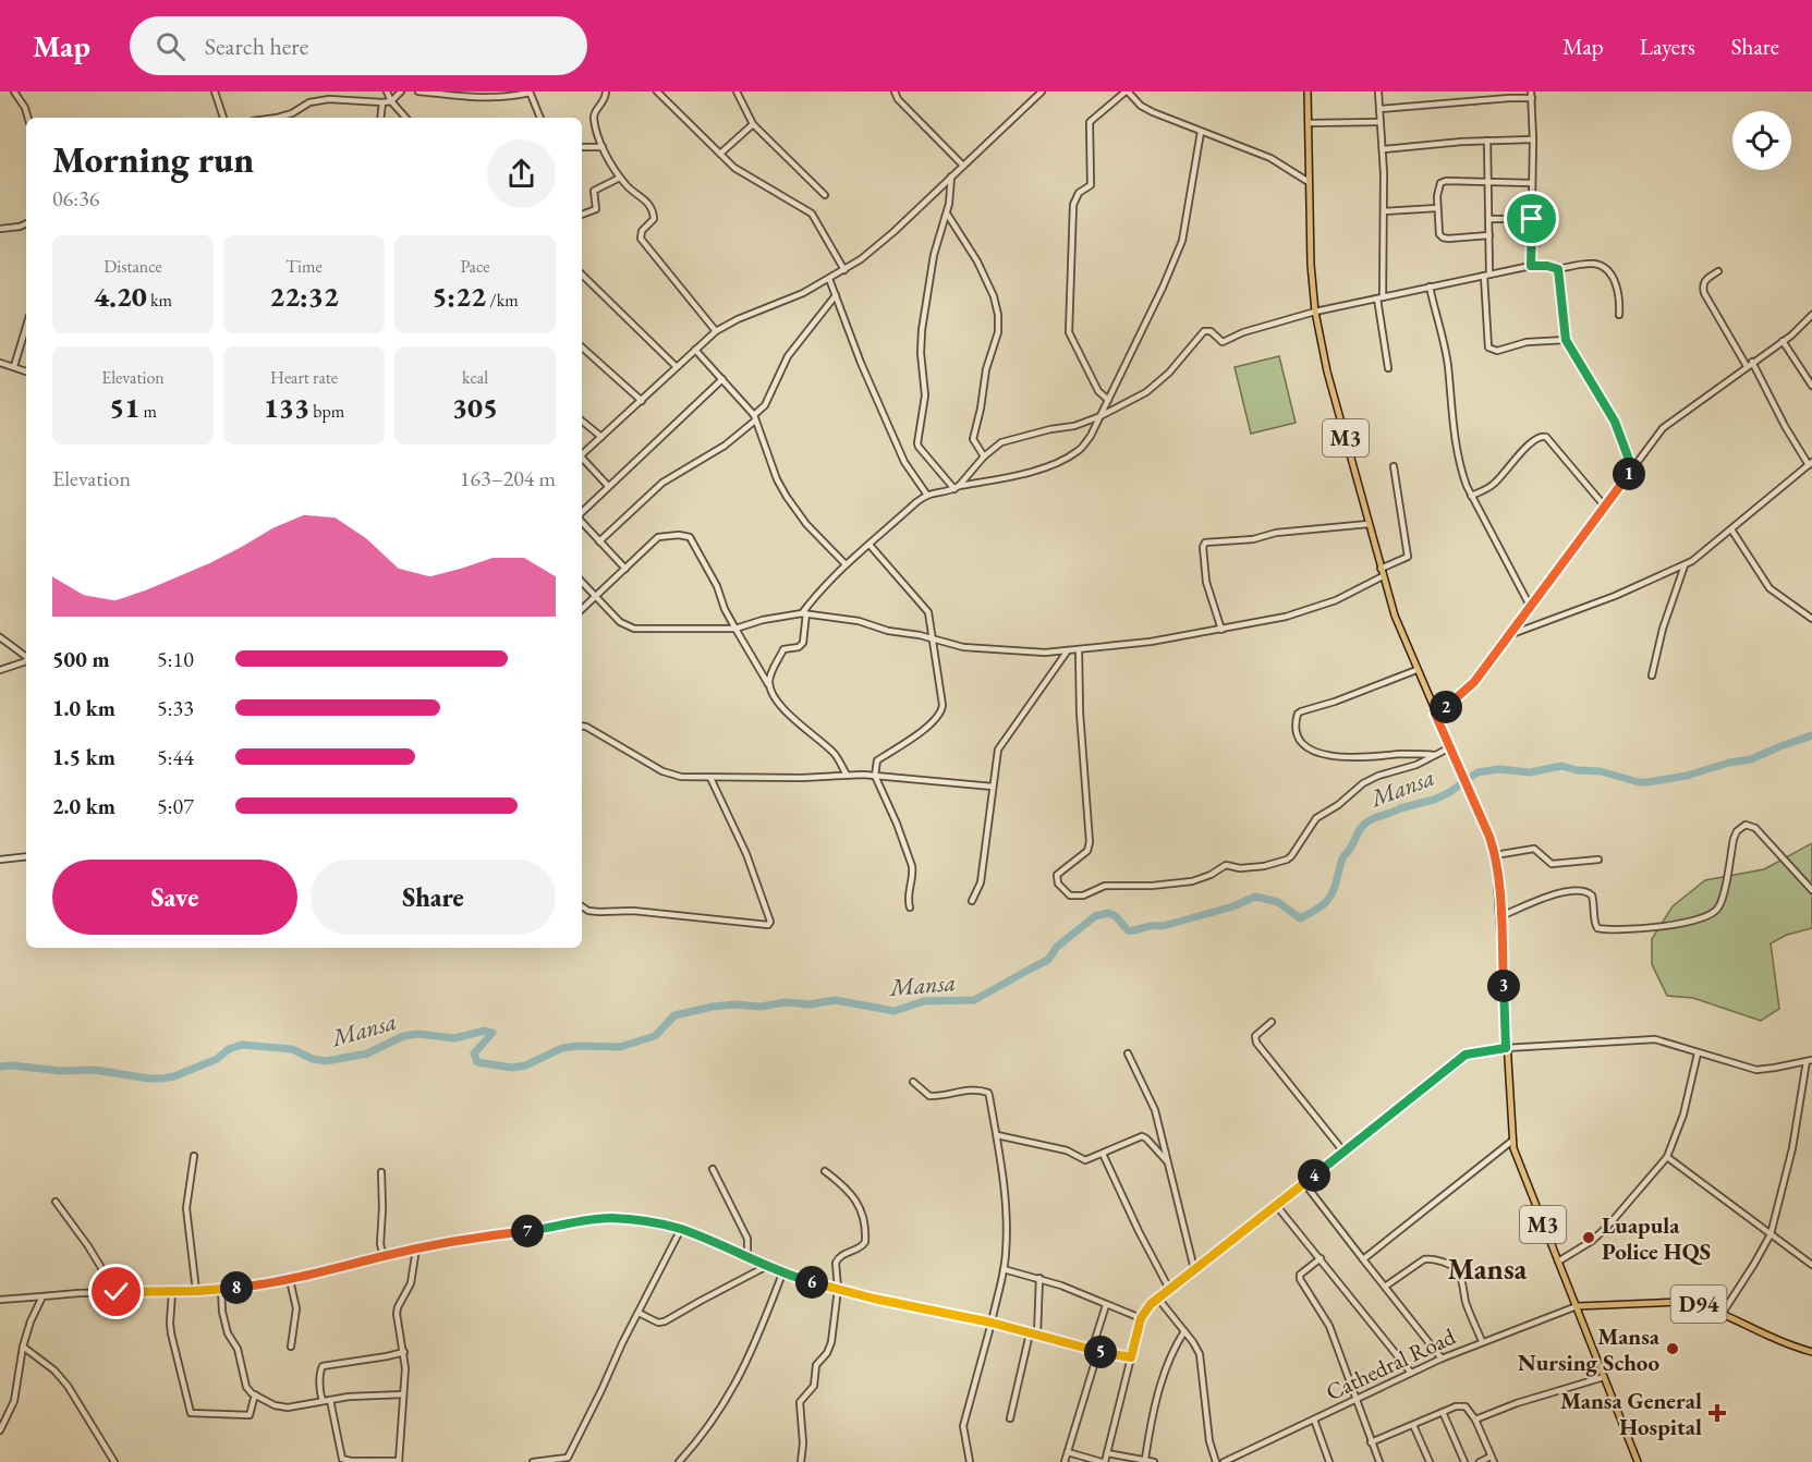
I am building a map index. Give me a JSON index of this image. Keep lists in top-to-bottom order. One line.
{"streets":{"main road":["M3","D94"],"street":["Cathedral Road"]},"crossings":[["M3","D94"],["M3","Cathedral Road"],["D94","Cathedral Road"]],"districts":["Mansa"],"water":["Mansa"],"places":{"other":["Luapula Police HQS","Mansa Nursing Schoo"],"health":["Mansa General Hospital"]},"page":{"header":"Map","search":"Search here","nav":["Map","Layers","Share"],"heading":["Morning run","06:36"],"stats":[["Distance","4.20 km"],["Time","22:32"],["Pace","5:22 /km"],["Elevation","51 m"],["Heart rate","133 bpm"],["kcal","305"]],"chart":["Elevation","163–204 m"],"pins":["1","2","3","4","7","6","8","5"],"list":[{"name":"500 m","note":"5:10"},{"name":"1.0 km","note":"5:33"},{"name":"1.5 km","note":"5:44"},{"name":"2.0 km","note":"5:07"}],"buttons":["Save","Share"]}}
